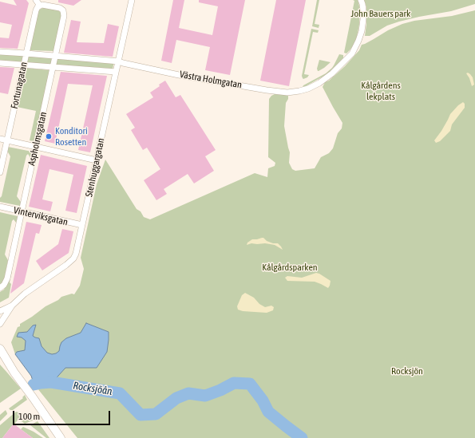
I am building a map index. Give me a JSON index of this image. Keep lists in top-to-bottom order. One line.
{"streets":{"street":["Västra Holmgatan","Fortunagatan","Aspholmsgatan","Stenhuggargatan","Vinterviksgatan"]},"crossings":[["Västra Holmgatan","Fortunagatan"],["Västra Holmgatan","Aspholmsgatan"],["Västra Holmgatan","Stenhuggargatan"],["Fortunagatan","Aspholmsgatan"],["Aspholmsgatan","Vinterviksgatan"],["Stenhuggargatan","Vinterviksgatan"]],"water":["Rocksjöån"],"parks":["John Bauers park","Kålgårdens lekplats","Kålgårdsparken","Rocksjön"],"places":["Konditori Rosetten"],"scale_bar":"100 m"}
